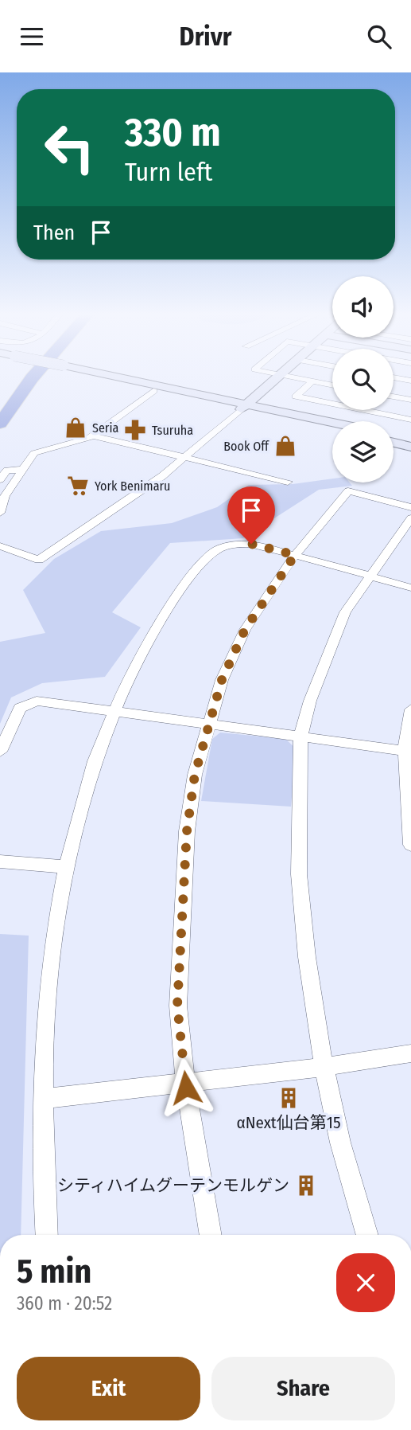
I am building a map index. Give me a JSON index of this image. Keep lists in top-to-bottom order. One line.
{"places":{"shop":["Seria","Book Off"],"pharmacy":["Tsuruha"],"supermarket":["York Benimaru"],"building":["αNext仙台第15","シティハイムグーテンモルゲン"]},"page":{"header":"Drivr","turn":["330 m","Turn left"],"then":"Then","heading":["5 min","360 m · 20:52"],"buttons":["Exit","Share"]}}
